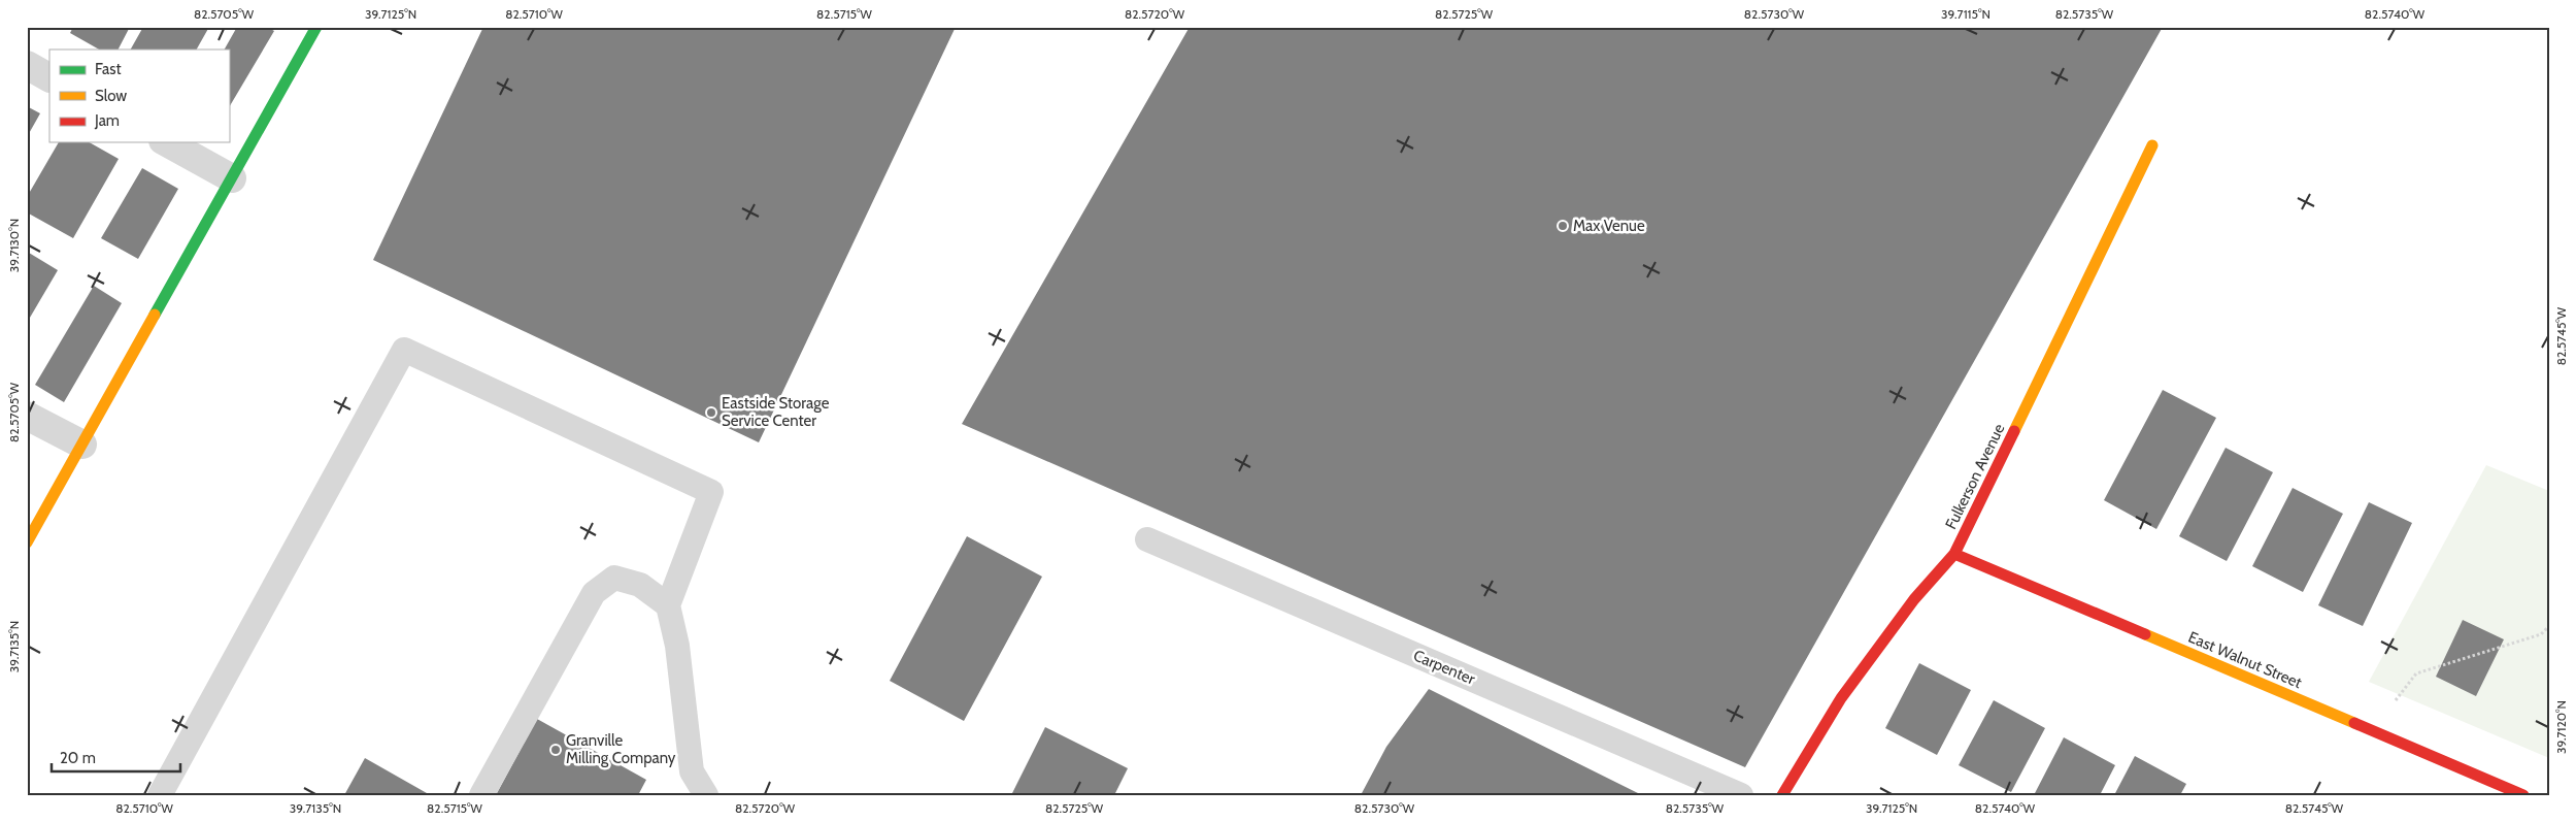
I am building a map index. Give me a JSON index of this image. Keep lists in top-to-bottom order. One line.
{"streets":{"street":["Fulkerson Avenue","East Walnut Street"],"lane":["Carpenter"]},"crossings":[["Fulkerson Avenue","East Walnut Street"]],"places":["Max Venue","Eastside Storage Service Center","Granville Milling Company"],"legend":["Fast","Slow","Jam"],"scale_bar":"20 m","coordinates":["82.5705°W","39.7125°N","82.5710°W","82.5715°W","82.5720°W","82.5725°W","82.5730°W","39.7115°N","82.5735°W","82.5740°W","39.7130°N","82.5745°W","39.7135°N","39.7120°N"]}
